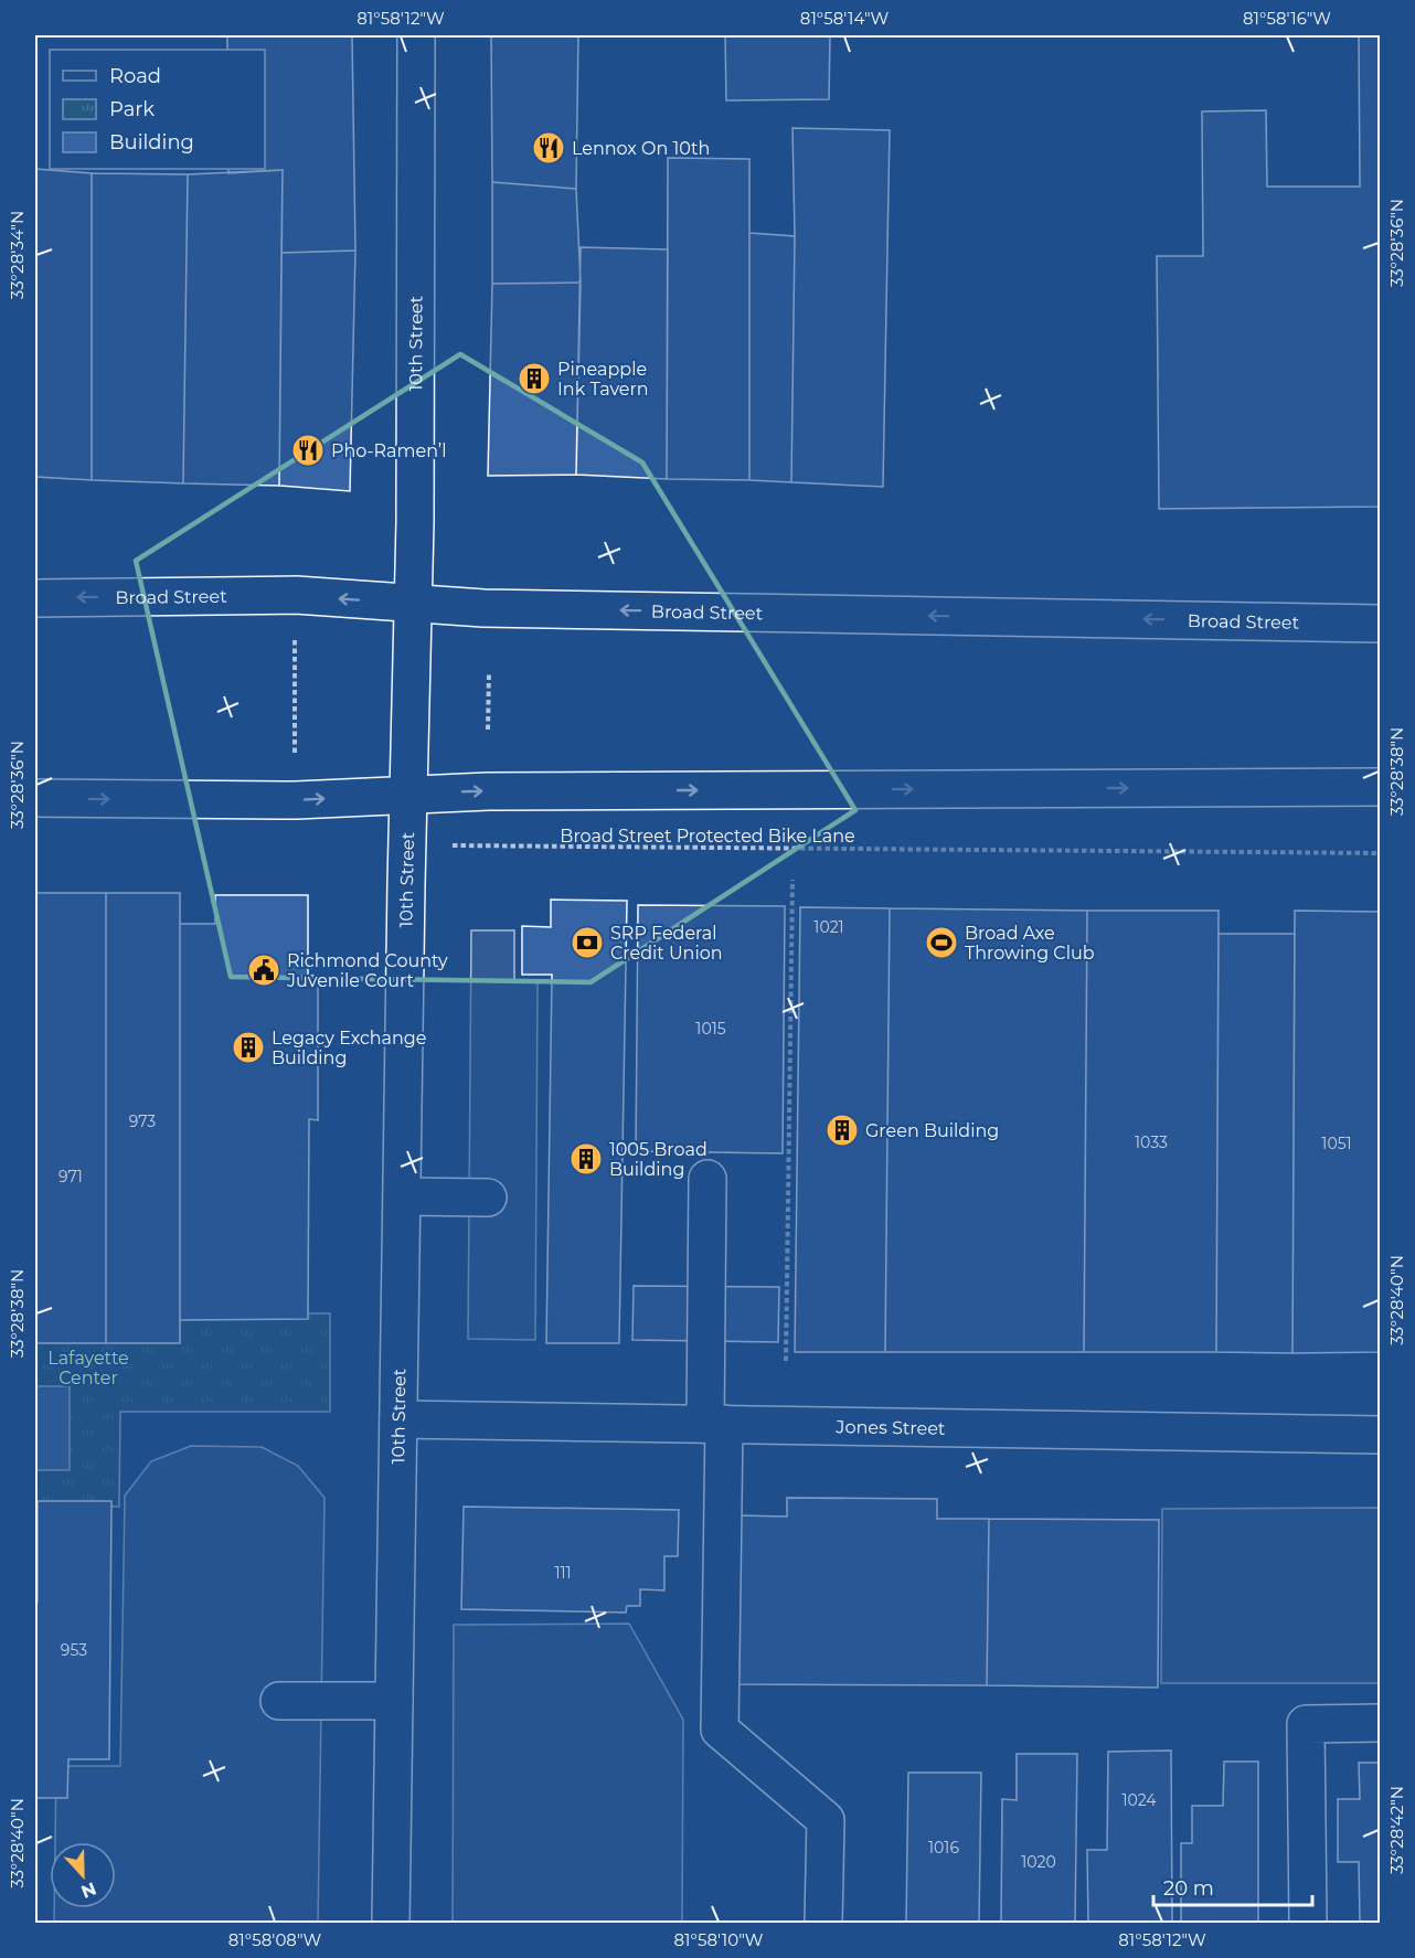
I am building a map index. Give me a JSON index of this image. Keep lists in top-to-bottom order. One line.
{"streets":{"street":["10th Street","Broad Street","Jones Street"],"path":["Broad Street Protected Bike Lane"]},"crossings":[["10th Street","Broad Street"],["10th Street","Broad Street Protected Bike Lane"],["10th Street","Jones Street"]],"parks":["Lafayette Center"],"places":{"restaurant":["Lennox On 10th","Pho-Ramen’l"],"building":["Pineapple Ink Tavern","Legacy Exchange Building","Green Building","1005 Broad Building"],"bank":["SRP Federal Credit Union"],"sports":["Broad Axe Throwing Club"],"public building":["Richmond County Juvenile Court"]},"house_numbers":["1021","1015","973","1033","1051","971","111","953","1024","1016","1020"],"legend":["Road","Park","Building"],"scale_bar":"20 m","north":"bottom","coordinates":["81°58'12\"W","81°58'14\"W","81°58'16\"W","33°28'36\"N","33°28'34\"N","33°28'38\"N","33°28'40\"N","33°28'42\"N","81°58'08\"W","81°58'10\"W"]}
